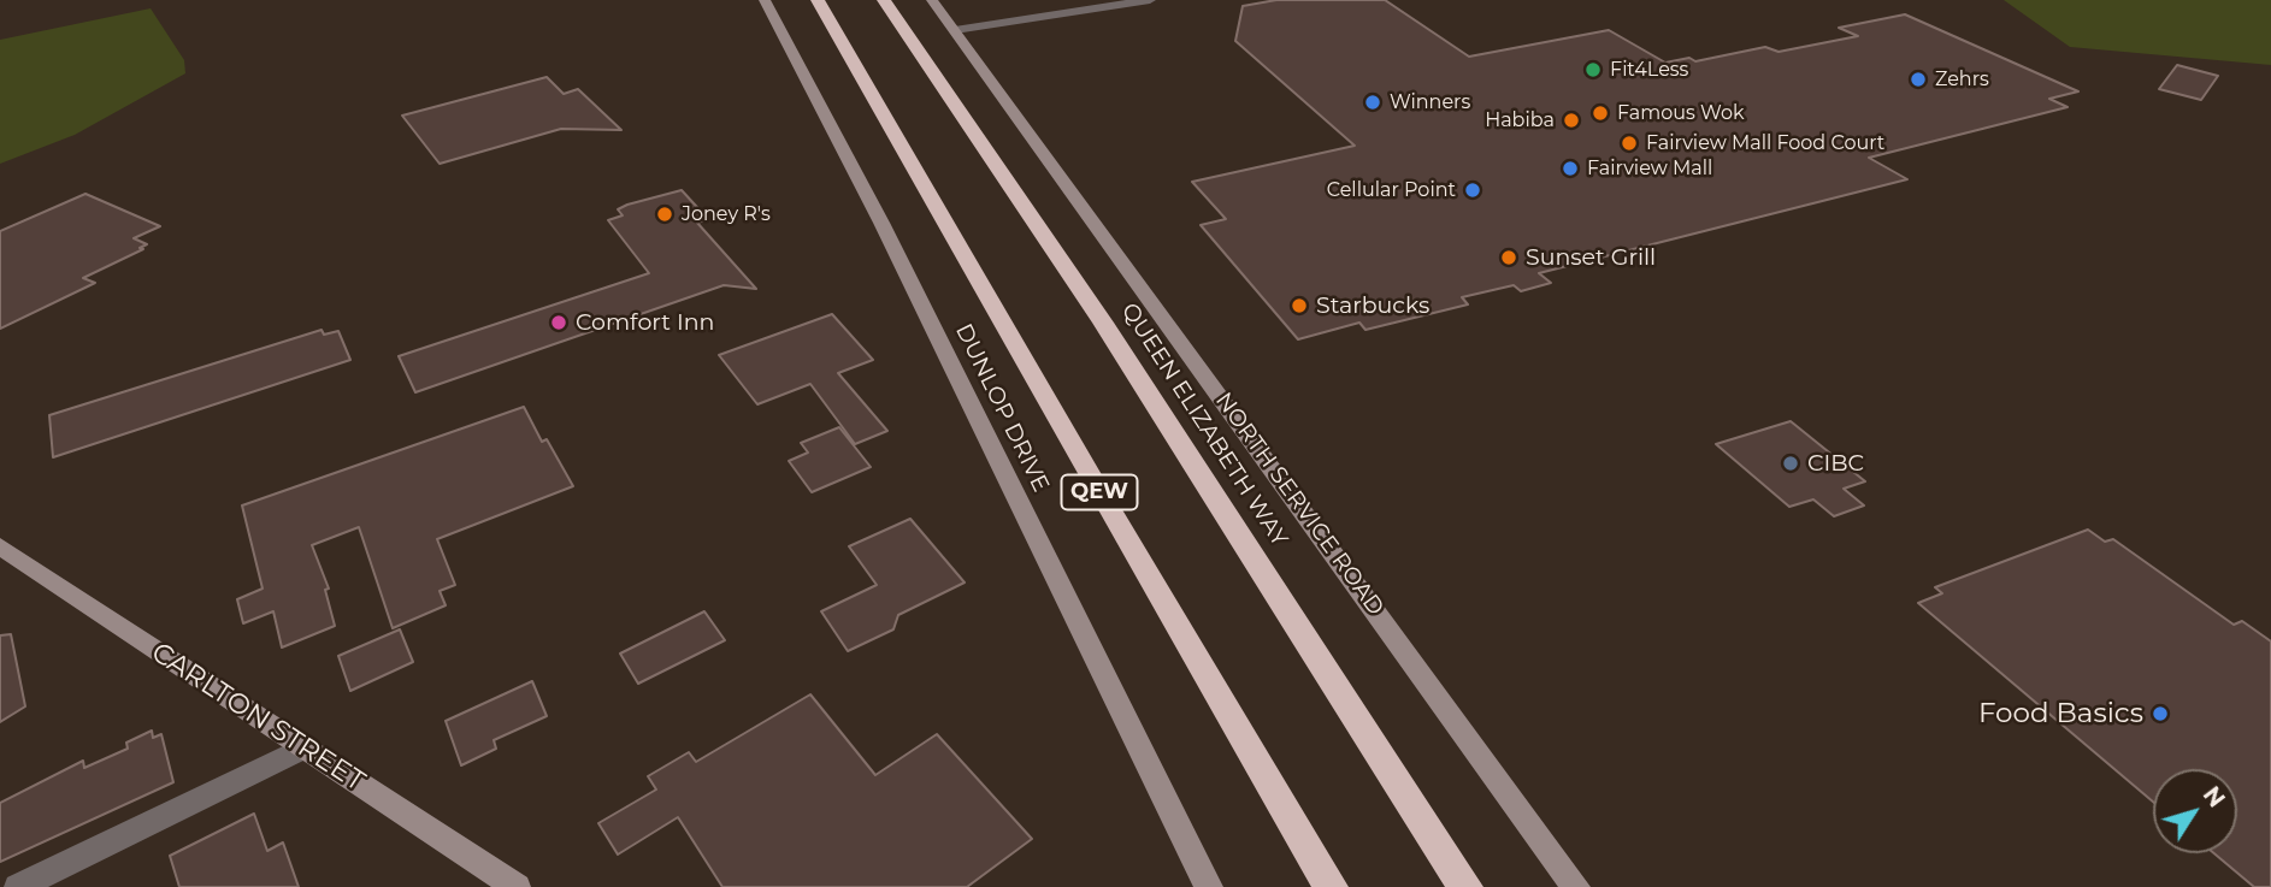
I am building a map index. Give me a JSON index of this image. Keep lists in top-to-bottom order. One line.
{"streets":{"highway":["QUEEN ELIZABETH WAY","QEW"],"street":["DUNLOP DRIVE","NORTH SERVICE ROAD","CARLTON STREET"]},"places":["Fit4Less","Zehrs","Winners","Famous Wok","Habiba","Fairview Mall Food Court","Fairview Mall","Cellular Point","Joney R's","Sunset Grill","Starbucks","Comfort Inn","CIBC","Food Basics"],"north":"top right"}
